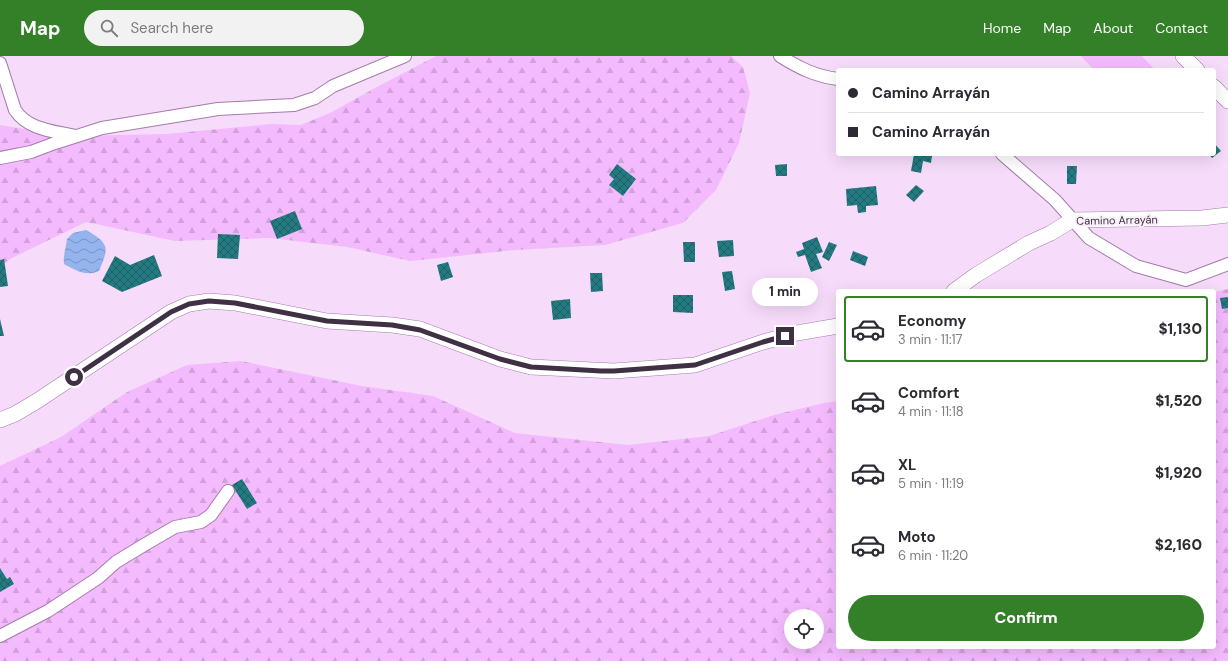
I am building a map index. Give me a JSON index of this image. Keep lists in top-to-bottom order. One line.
{"streets":{"street":["Camino Arrayán"]},"page":{"header":"Map","search":"Search here","nav":["Home","Map","About","Contact"],"banner":["Camino Arrayán","Camino Arrayán"],"bubble":"1 min","list":[{"name":"Economy","note":"3 min · 11:17","value":"$1,130"},{"name":"Comfort","note":"4 min · 11:18","value":"$1,520"},{"name":"XL","note":"5 min · 11:19","value":"$1,920"},{"name":"Moto","note":"6 min · 11:20","value":"$2,160"}],"buttons":"Confirm"}}
